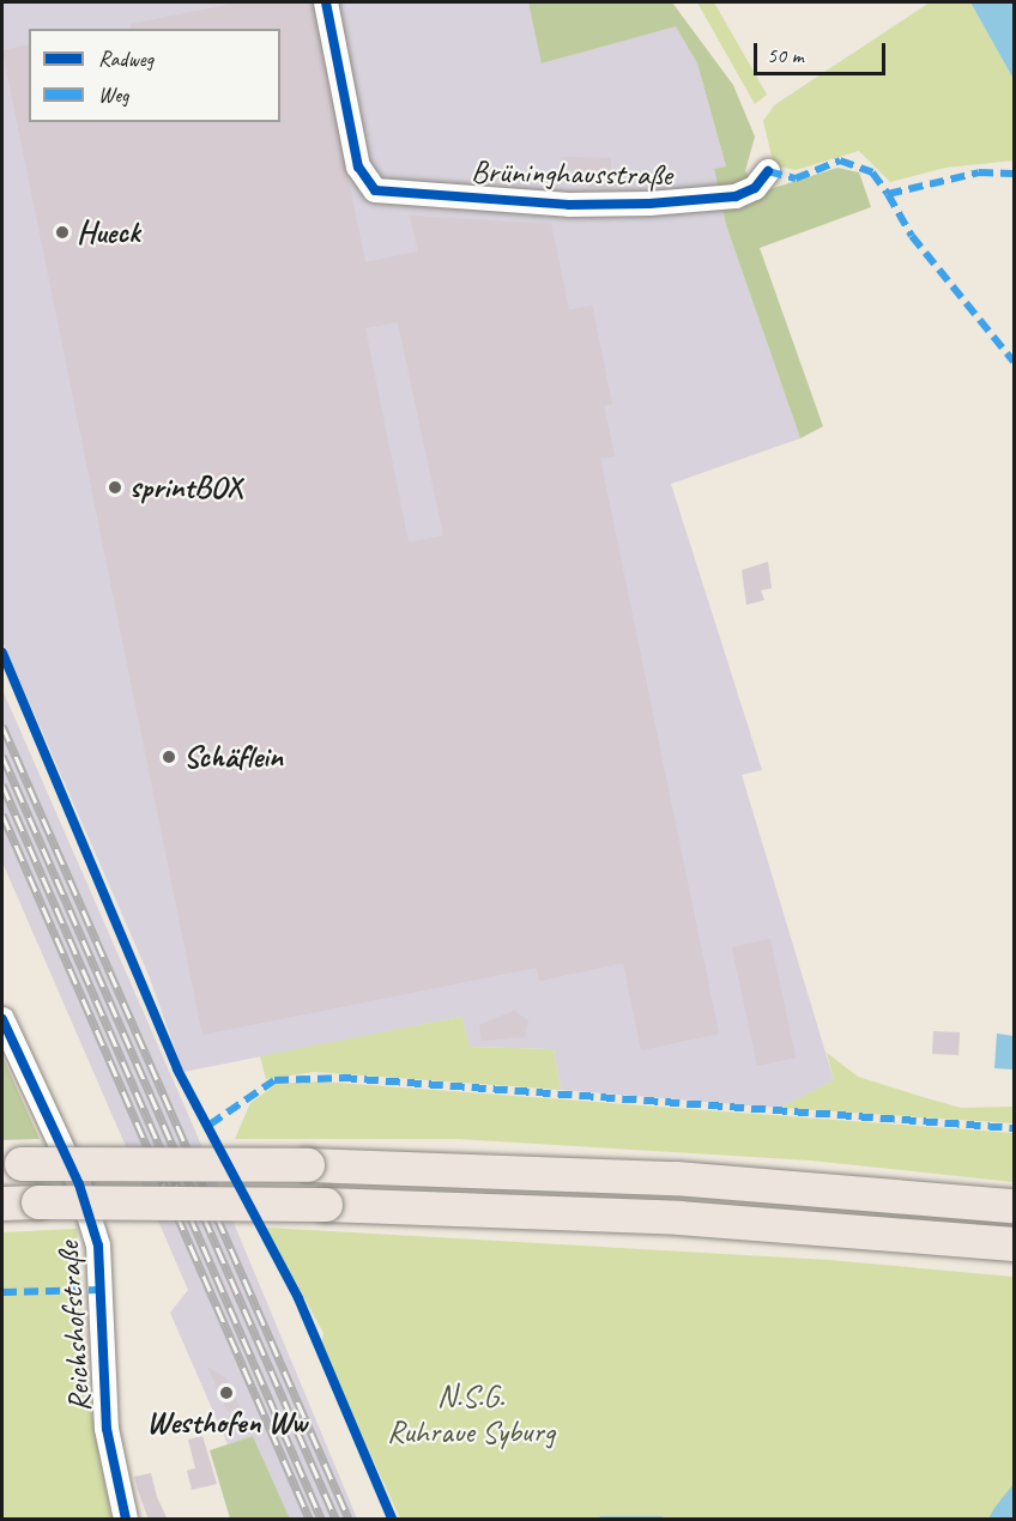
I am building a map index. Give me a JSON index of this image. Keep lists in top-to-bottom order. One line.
{"streets":{"street":["Brüninghausstraße","Reichshofstraße"]},"parks":["N.S.G. Ruhraue Syburg"],"places":["Hueck","sprintBOX","Schäflein","Westhofen Ww"],"legend":["Radweg","Weg"],"scale_bar":"50 m"}
